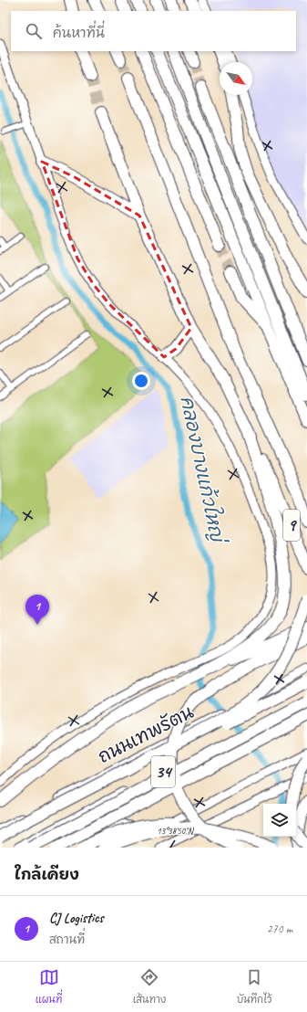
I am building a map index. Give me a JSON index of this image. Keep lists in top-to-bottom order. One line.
{"streets":{"highway":["9","34"],"main road":["ถนนเทพรัตน"]},"water":["คลองบางแก้วใหญ่"],"north":"bottom right","page":{"search":"ค้นหาที่นี่","pins":"1","heading":"ใกล้เคียง","list":[{"mark":"1","name":"CJ Logistics","note":"สถานที่","value":"270 m"}],"nav":["แผนที่","เส้นทาง","บันทึกไว้"]},"coordinates":["13°38'50\"N"]}
